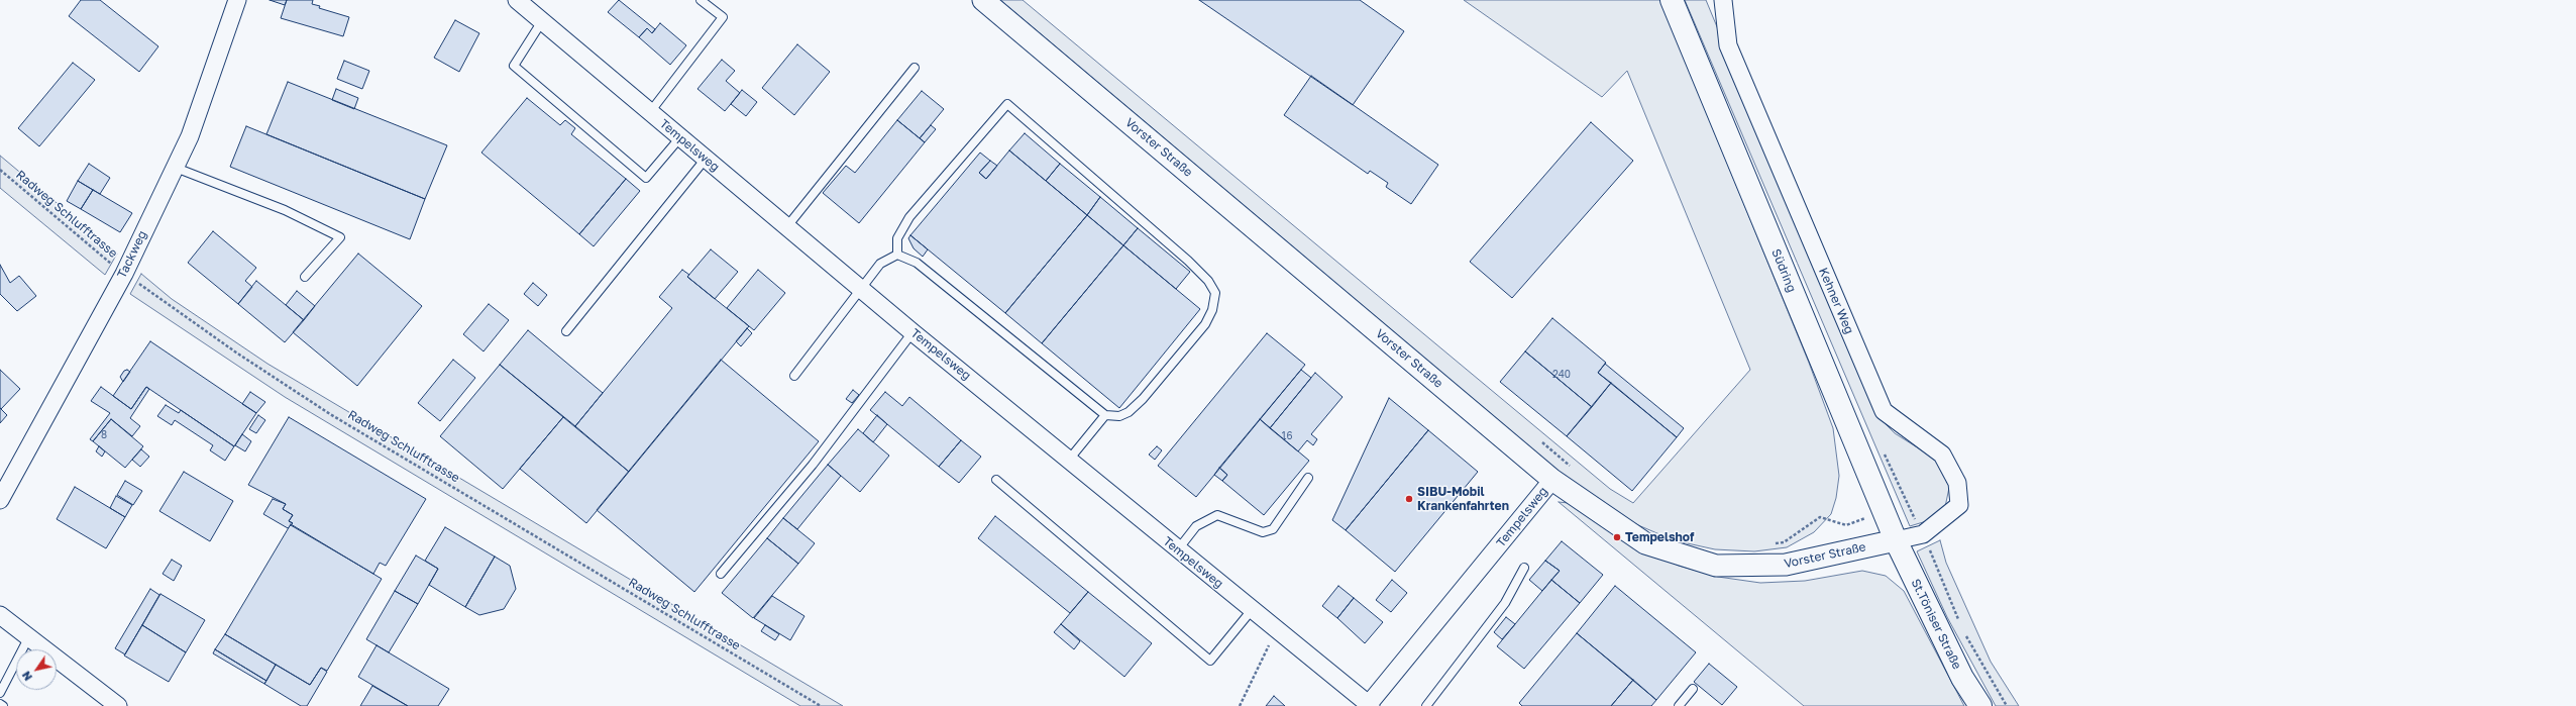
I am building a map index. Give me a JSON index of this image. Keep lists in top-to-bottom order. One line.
{"streets":{"main road":["Südring","St.Töniser Straße"],"street":["Tempelsweg","Vorster Straße","Tackweg","Kehner Weg"],"path":["Radweg Schlufftrasse"]},"crossings":[["Tempelsweg","Vorster Straße"],["Vorster Straße","Südring"],["Vorster Straße","Kehner Weg"],["Vorster Straße","St.Töniser Straße"],["Radweg Schlufftrasse","Tackweg"],["Südring","Kehner Weg"],["Südring","St.Töniser Straße"],["Kehner Weg","St.Töniser Straße"]],"places":["SIBU-Mobil Krankenfahrten","Tempelshof"],"house_numbers":["240","8","16"],"north":"bottom left"}
